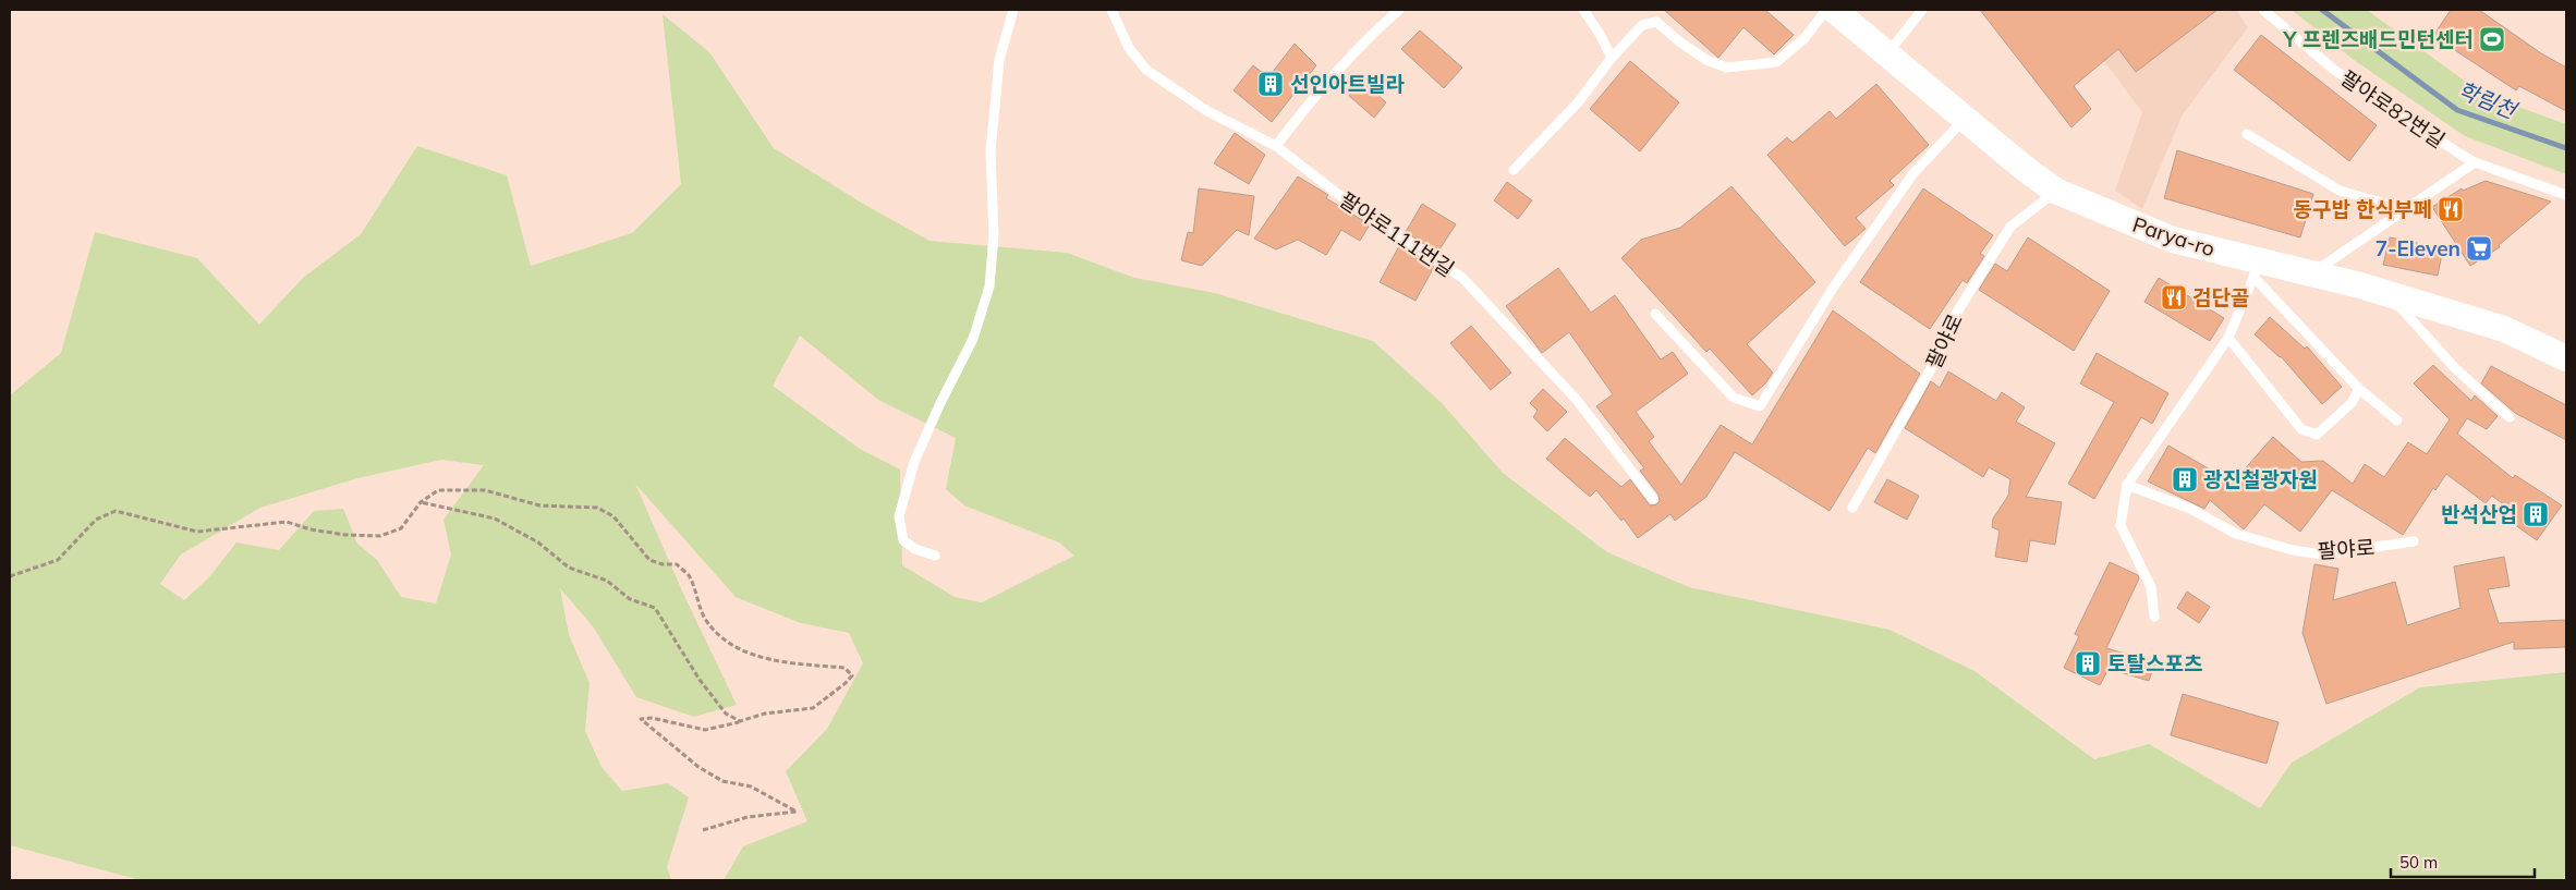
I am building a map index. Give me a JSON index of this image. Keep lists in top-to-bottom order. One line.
{"streets":{"street":["Parya-ro"],"lane":["팔야로82번길","팔야로111번길","팔야로"]},"crossings":[["팔야로82번길","Parya-ro"],["Parya-ro","팔야로"]],"water":["학림천"],"places":{"sports":["Y 프렌즈배드민턴센터"],"building":["선인아트빌라","광진철광자원","반석산업","토탈스포츠"],"restaurant":["동구밥 한식부페","검단골"],"supermarket":["7-Eleven"]},"scale_bar":"50 m"}
